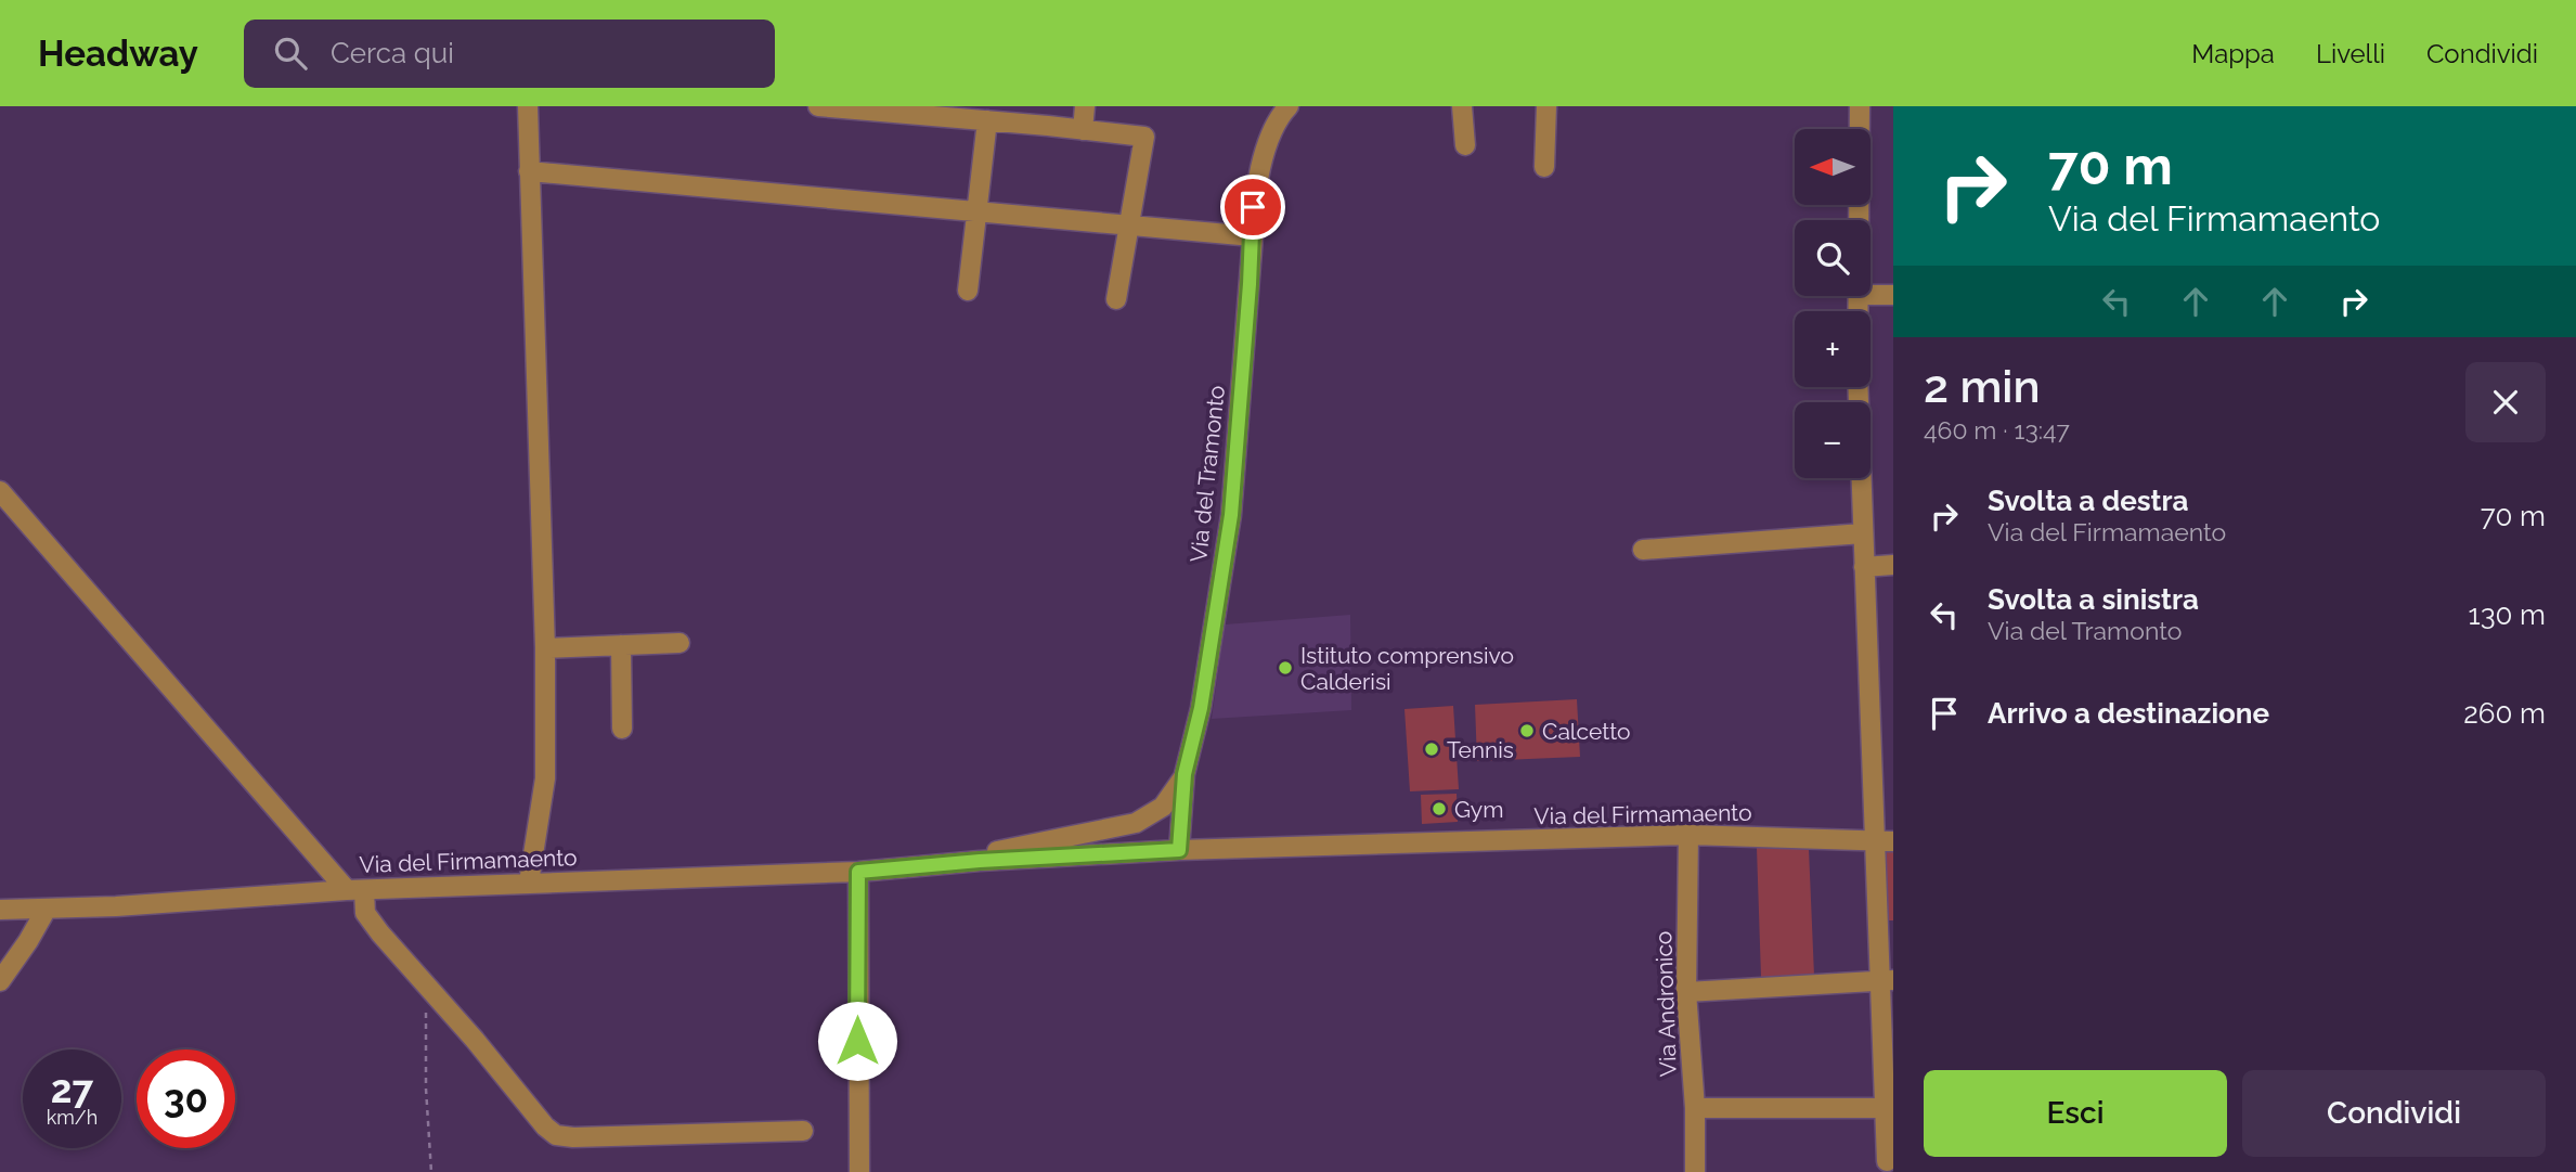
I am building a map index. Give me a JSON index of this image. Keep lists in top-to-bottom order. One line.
{"streets":{"street":["Via del Tramonto","Via del Firmamaento","Via Andronico"]},"crossings":[["Via del Tramonto","Via del Firmamaento"],["Via del Firmamaento","Via Andronico"]],"places":["Istituto comprensivo Calderisi","Calcetto","Tennis","Gym"],"north":"left","page":{"header":"Headway","search":"Cerca qui","nav":["Mappa","Livelli","Condividi"],"turn":["70 m","Via del Firmamaento"],"map_buttons":["+","−"],"heading":["2 min","460 m · 13:47"],"list":[{"name":"Svolta a destra","note":"Via del Firmamaento","value":"70 m"},{"name":"Svolta a sinistra","note":"Via del Tramonto","value":"130 m"},{"name":"Arrivo a destinazione","value":"260 m"}],"speed":"27 km/h","limit":"30","buttons":["Esci","Condividi"]}}
